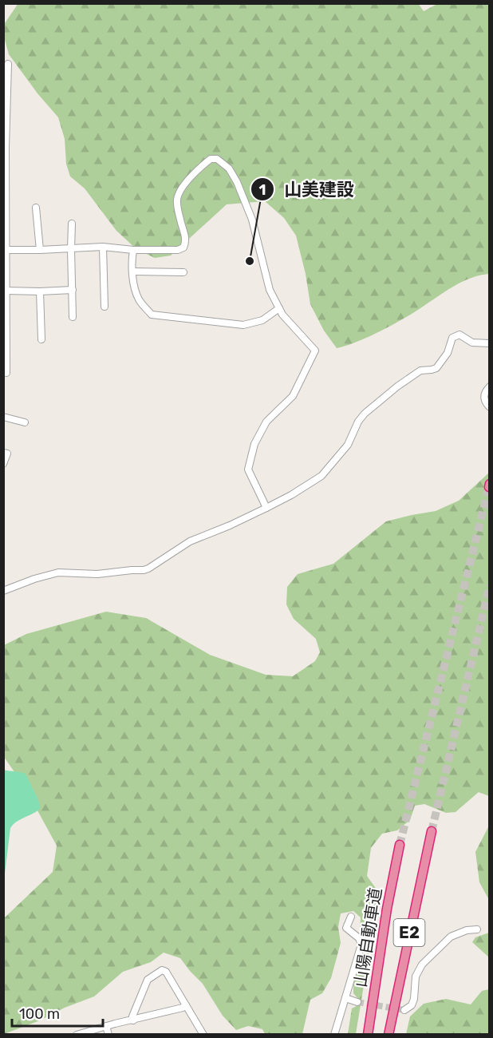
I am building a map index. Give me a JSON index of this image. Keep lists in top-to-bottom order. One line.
{"streets":{"highway":["E2","山陽自動車道"]},"places":["山美建設"],"scale_bar":"100 m"}
